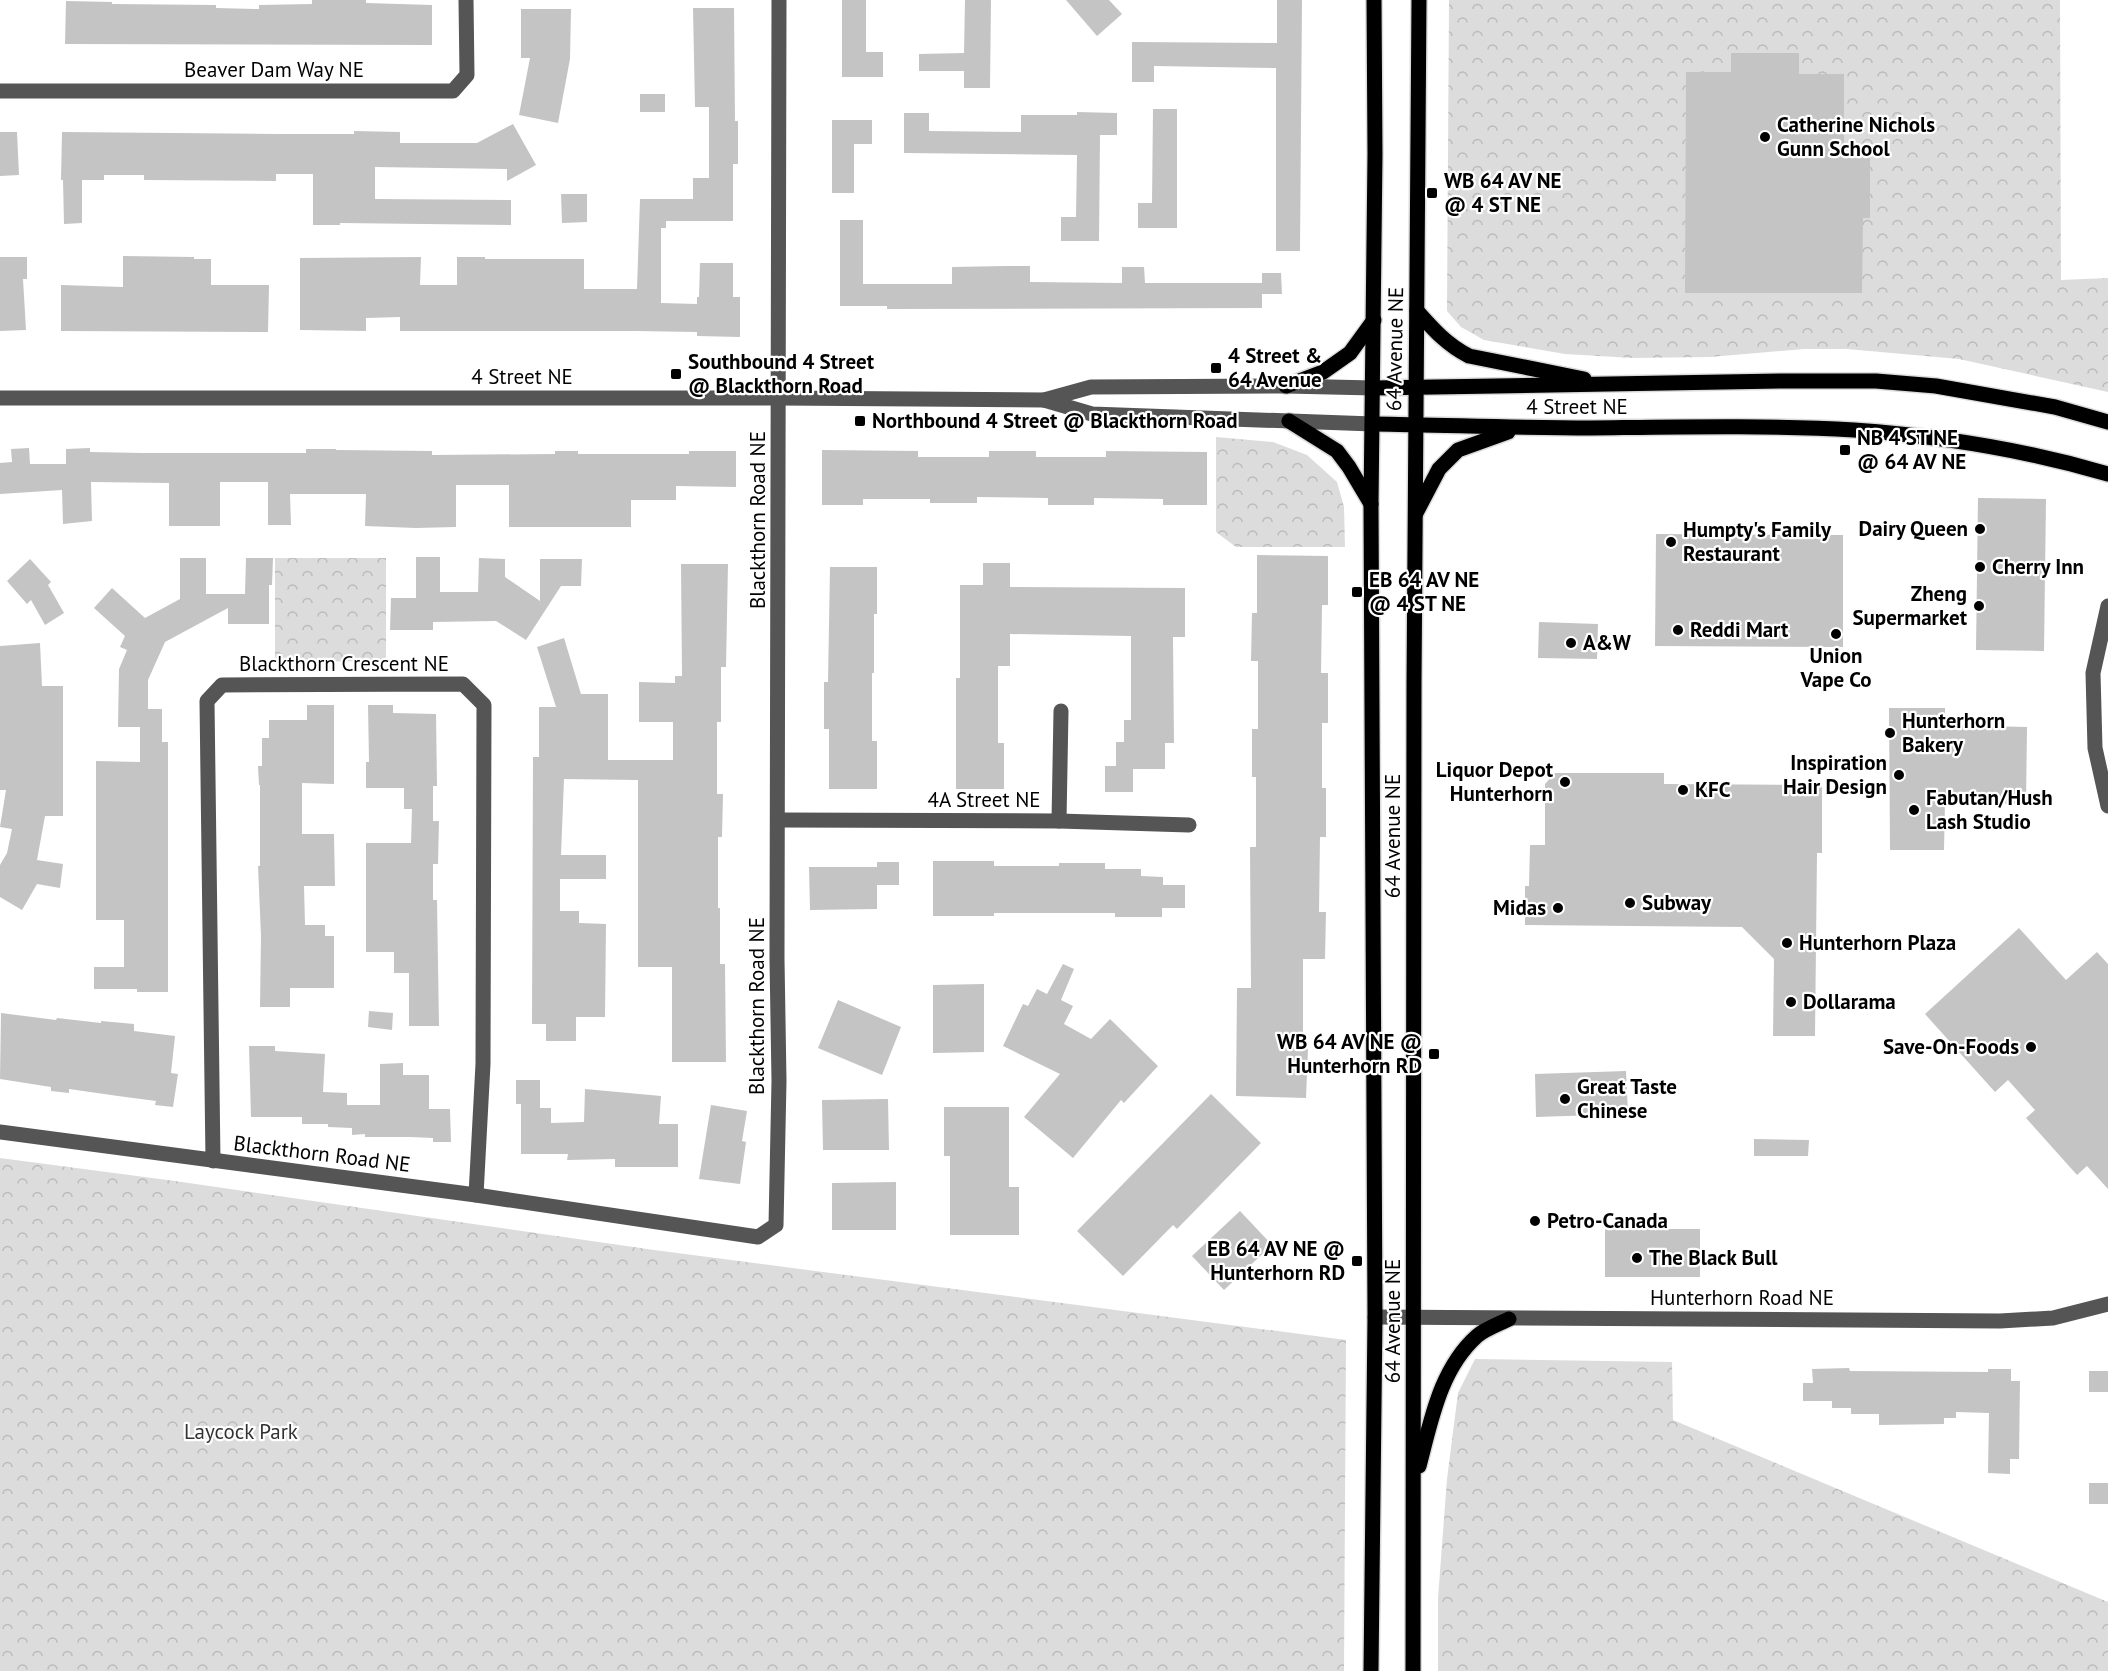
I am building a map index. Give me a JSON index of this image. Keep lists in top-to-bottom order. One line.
{"streets":{"main road":["64 Avenue NE","4 Street NE"],"street":["Beaver Dam Way NE","Blackthorn Road NE","Blackthorn Crescent NE","4A Street NE","Hunterhorn Road NE"]},"crossings":[["64 Avenue NE","4 Street NE"],["64 Avenue NE","Hunterhorn Road NE"],["4 Street NE","Blackthorn Road NE"],["Blackthorn Road NE","Blackthorn Crescent NE"],["Blackthorn Road NE","4A Street NE"]],"parks":["Laycock Park"],"places":{"other":["Catherine Nichols Gunn School","Dairy Queen","Humpty's Family Restaurant","Cherry Inn","Zheng Supermarket","Reddi Mart","Union Vape Co","A&W","Hunterhorn Bakery","Inspiration Hair Design","Liquor Depot Hunterhorn","KFC","Fabutan/Hush Lash Studio","Subway","Midas","Hunterhorn Plaza","Dollarama","Save-On-Foods","Great Taste Chinese","Petro-Canada","The Black Bull"],"transit":["WB 64 AV NE @ 4 ST NE","4 Street & 64 Avenue","Southbound 4 Street @ Blackthorn Road","Northbound 4 Street @ Blackthorn Road","NB 4 ST NE @ 64 AV NE","EB 64 AV NE @ 4 ST NE","WB 64 AV NE @ Hunterhorn RD","EB 64 AV NE @ Hunterhorn RD"]}}
